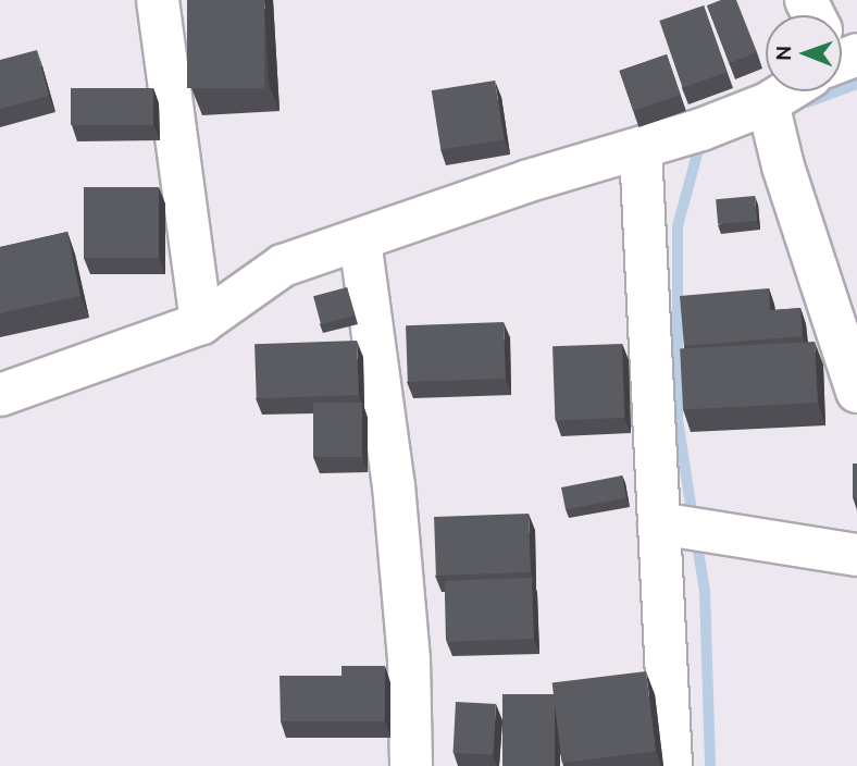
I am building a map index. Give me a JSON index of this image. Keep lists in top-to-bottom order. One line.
{"north":"left"}
